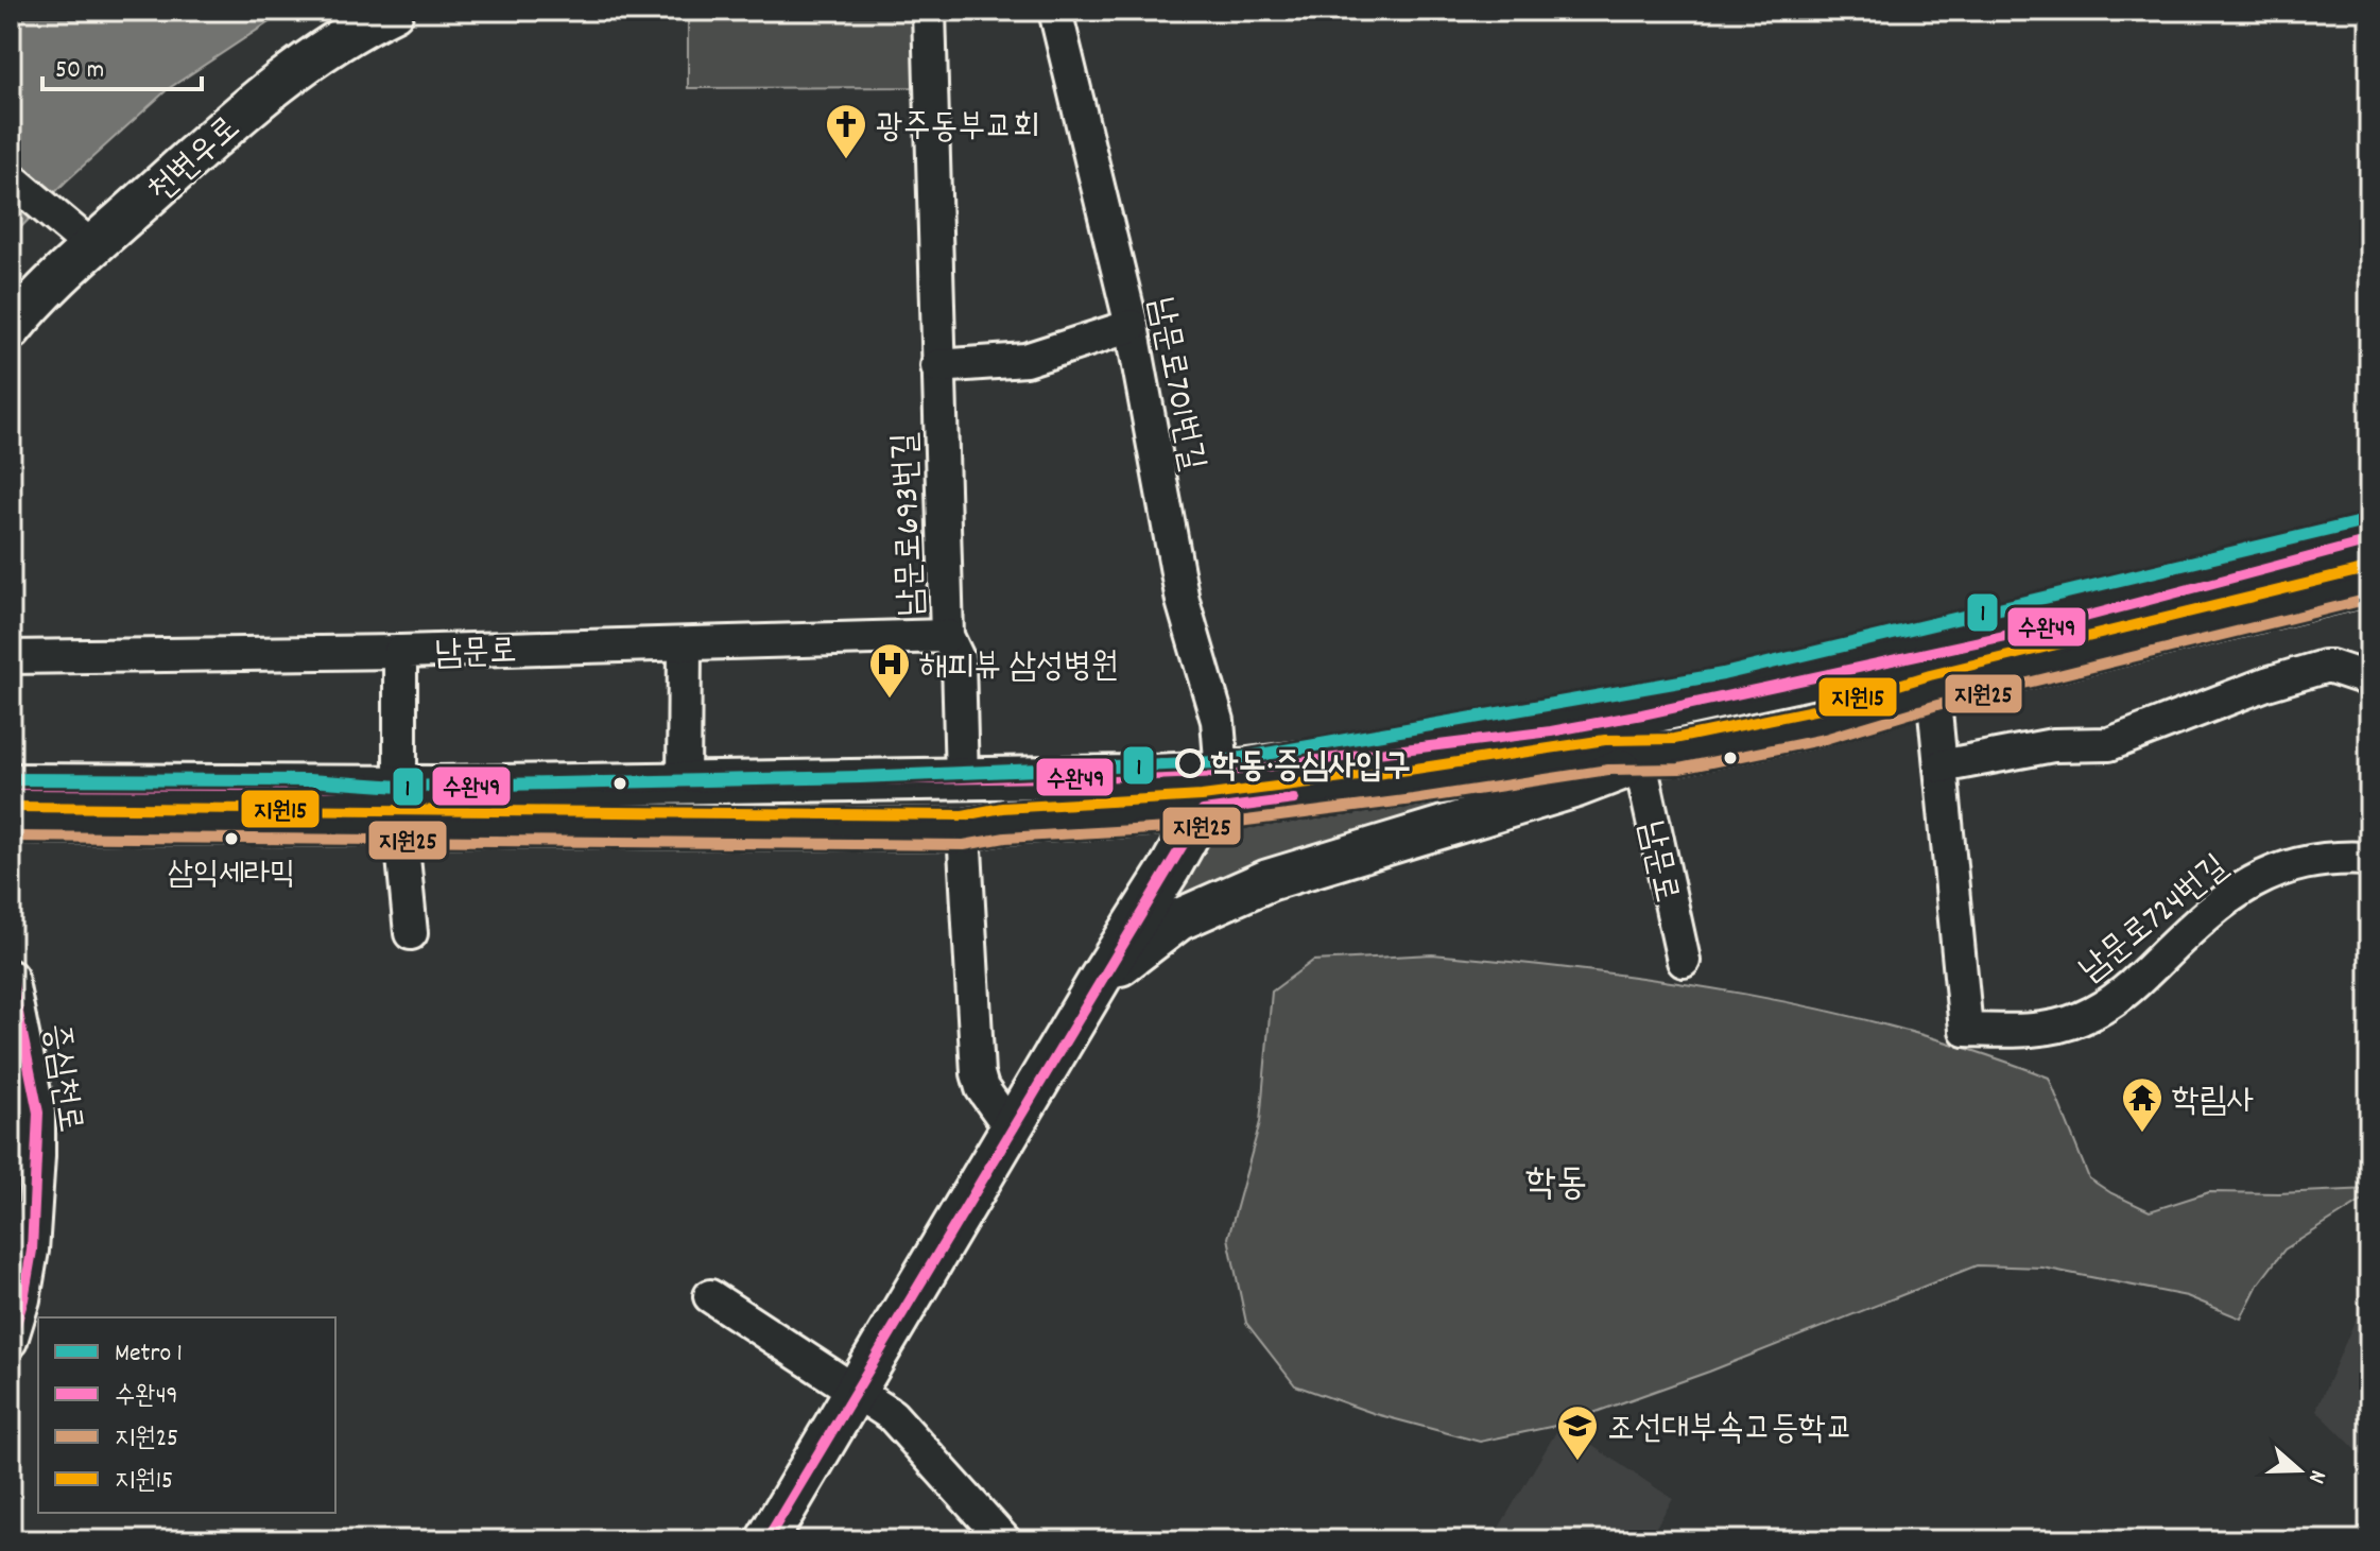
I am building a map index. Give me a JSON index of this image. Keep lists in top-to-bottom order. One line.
{"streets":{"main road":["천변우로"],"street":["남문로701번길","남문로693번길","남문로","남문로724번길","증심천로"]},"crossings":[["남문로693번길","남문로"]],"districts":["학동"],"places":{"church":["광주동부교회"],"hospital":["해피뷰 삼성병원"],"other":["학동·증심사입구","삼익세라믹"],"temple":["학림사"],"school or university":["조선대부속고등학교"]},"lines":["metro line 1","transit line 수완49","transit line 지원15","transit line 지원25"],"legend":["Metro 1","수완49","지원25","지원15"],"scale_bar":"50 m","north":"right"}
